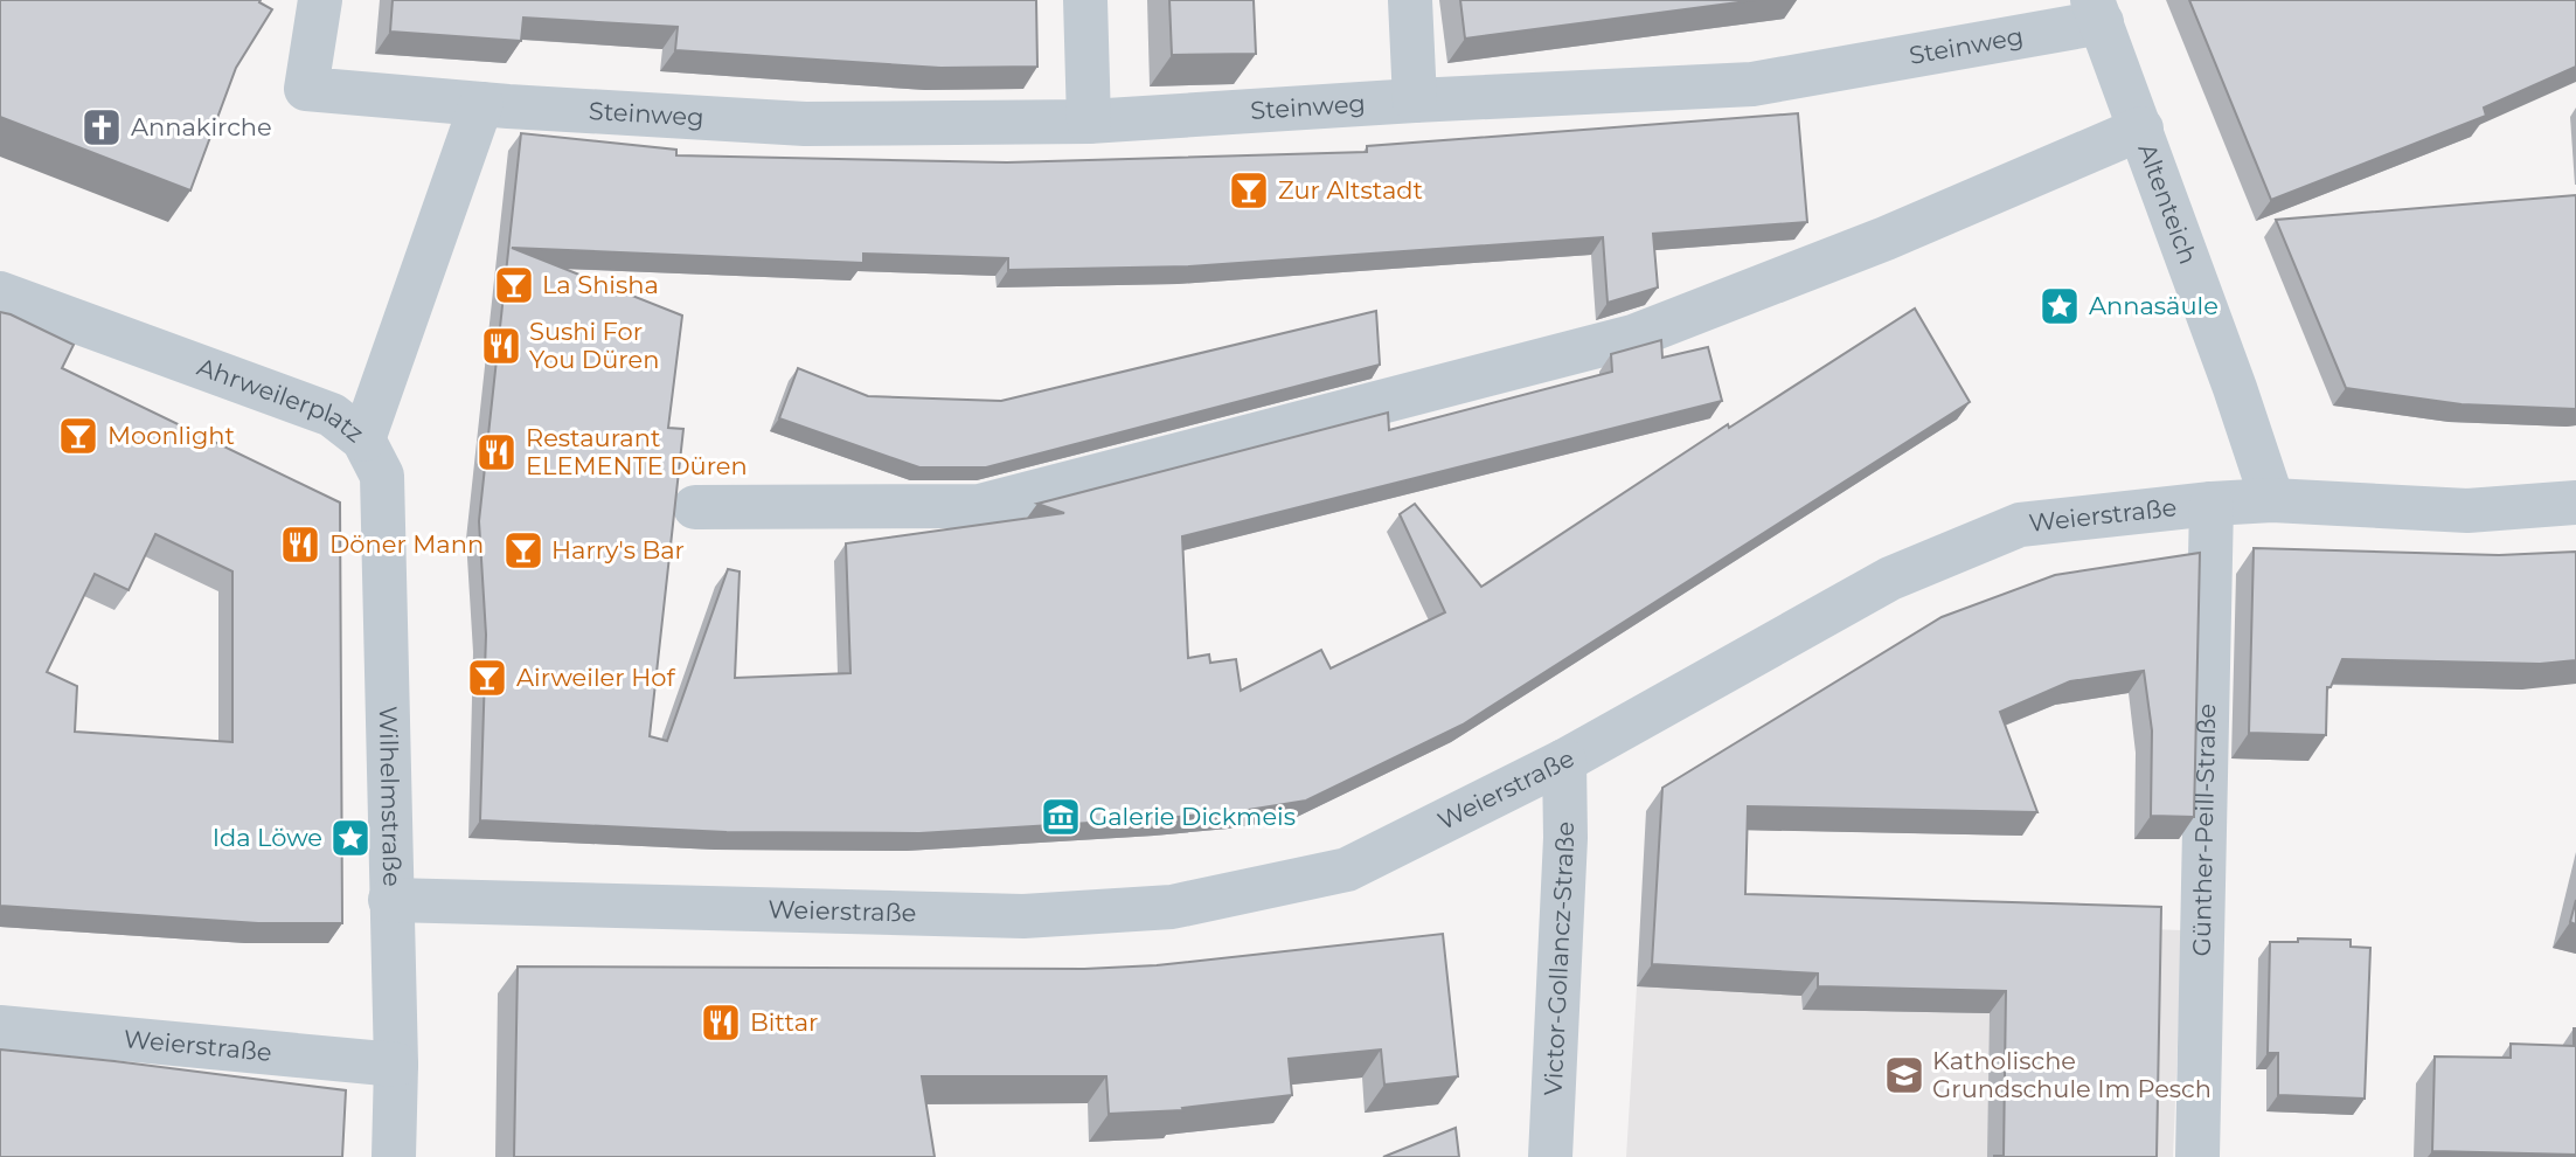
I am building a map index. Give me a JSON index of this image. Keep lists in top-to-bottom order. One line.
{"streets":{"street":["Steinweg","Altenteich","Ahrweilerplatz","Weierstraße","Wilhelmstraße","Günther-Peill-Straße","Victor-Gollancz-Straße"]},"crossings":[["Steinweg","Altenteich"],["Steinweg","Ahrweilerplatz"],["Altenteich","Weierstraße"],["Ahrweilerplatz","Wilhelmstraße"],["Weierstraße","Wilhelmstraße"],["Weierstraße","Günther-Peill-Straße"],["Weierstraße","Victor-Gollancz-Straße"]],"places":{"church":["Annakirche"],"bar":["Zur Altstadt","La Shisha","Moonlight","Harry's Bar","Airweiler Hof"],"place":["Annasäule","Ida Löwe"],"restaurant":["Sushi For You Düren","Restaurant ELEMENTE Düren","Döner Mann","Bittar"],"museum":["Galerie Dickmeis"],"school or university":["Katholische Grundschule Im Pesch"]}}
